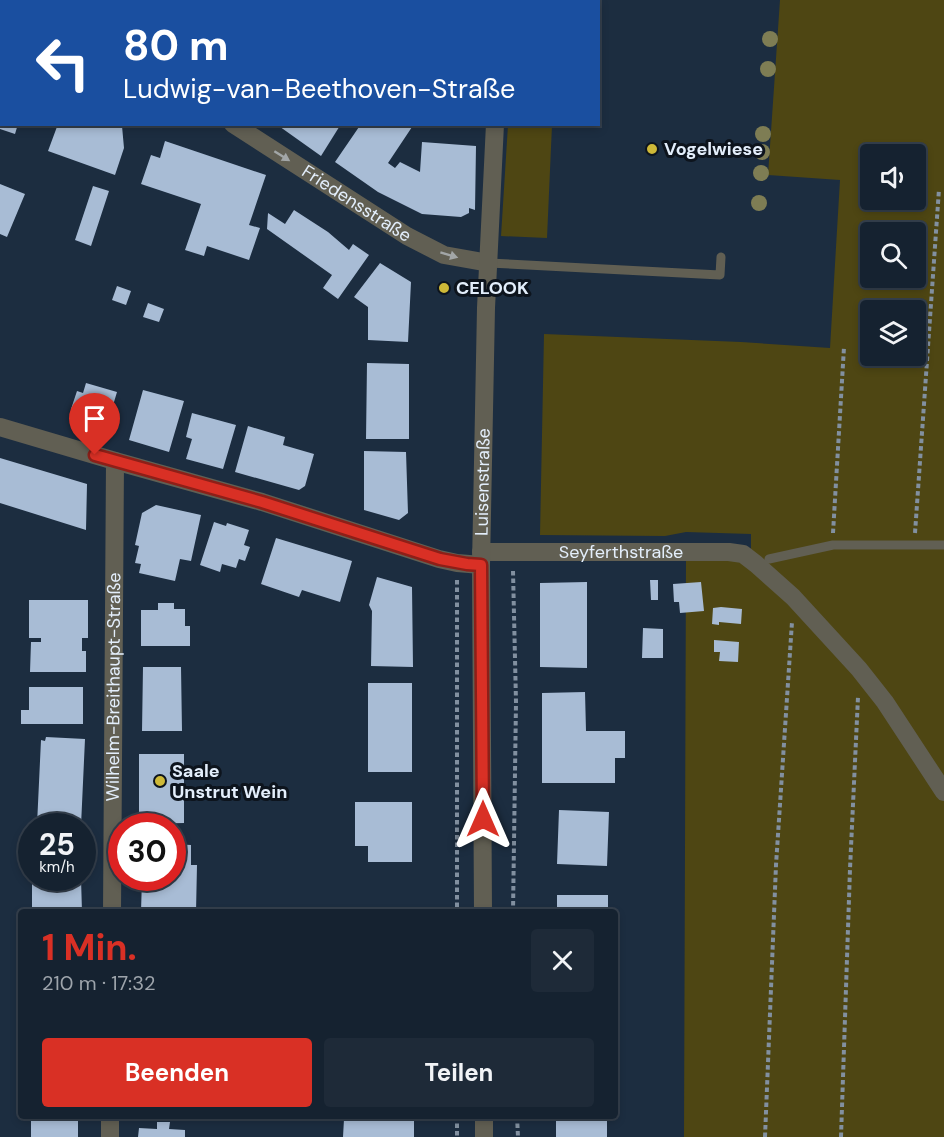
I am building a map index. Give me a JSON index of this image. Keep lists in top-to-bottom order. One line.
{"streets":{"street":["Friedensstraße","Luisenstraße","Seyferthstraße","Wilhelm-Breithaupt-Straße"]},"crossings":[["Friedensstraße","Luisenstraße"],["Luisenstraße","Seyferthstraße"],["Seyferthstraße","Wilhelm-Breithaupt-Straße"]],"one_way":["Friedensstraße"],"places":["Vogelwiese","CELOOK","Saale Unstrut Wein"],"page":{"turn":["80 m","Ludwig-van-Beethoven-Straße"],"speed":"25 km/h","limit":"30","heading":["1 Min.","210 m · 17:32"],"buttons":["Beenden","Teilen"]}}
